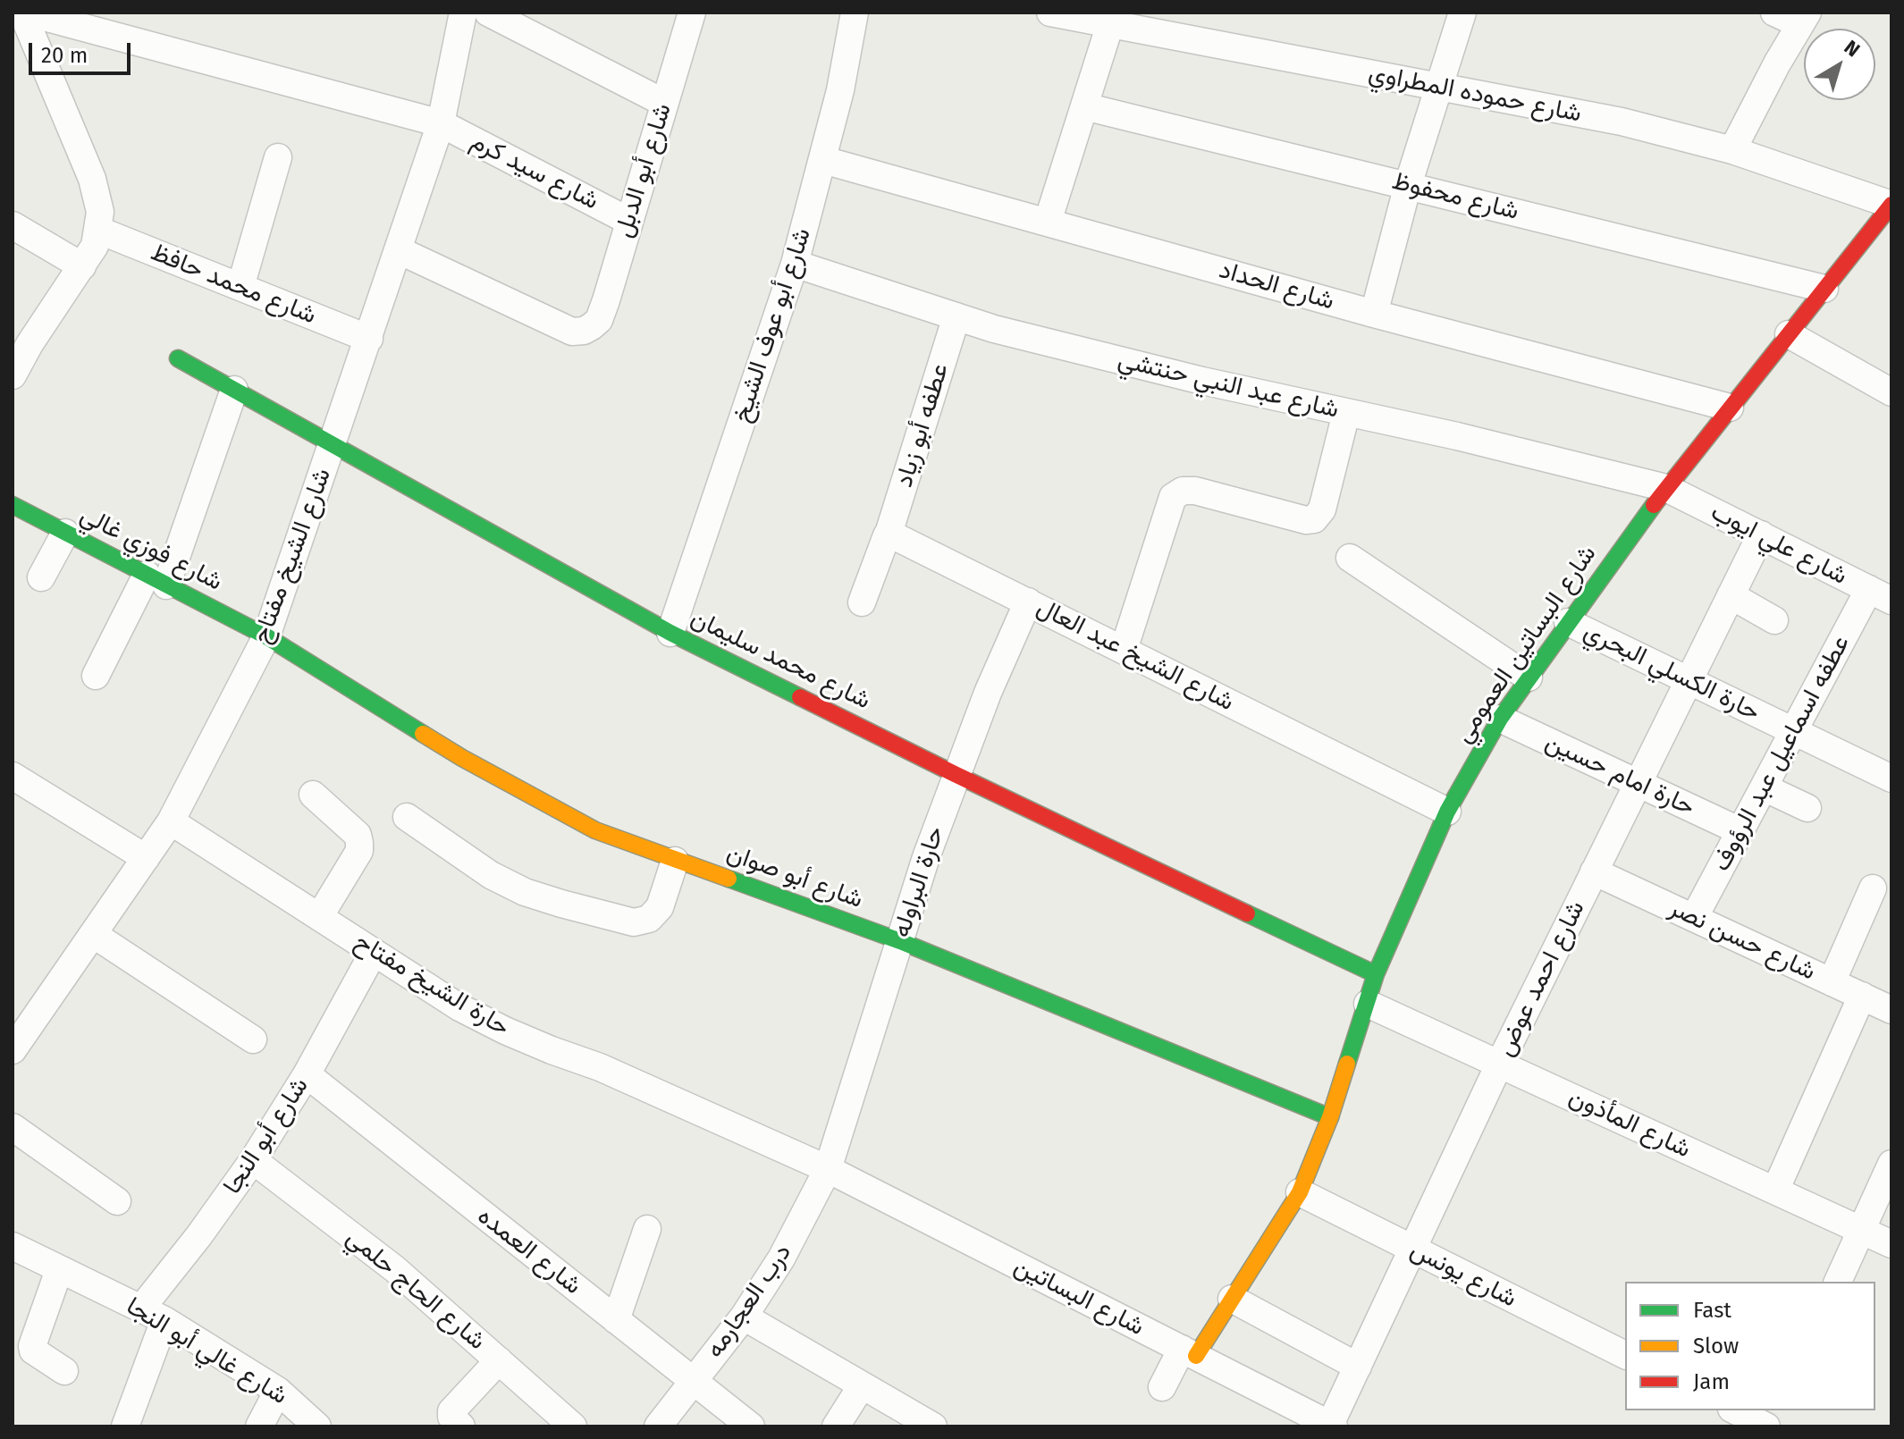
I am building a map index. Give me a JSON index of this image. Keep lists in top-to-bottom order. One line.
{"streets":{"street":["شارع حموده المطراوي","شارع أبو الدبل","شارع سيد كرم","شارع محفوظ","شارع محمد حافظ","شارع الحداد","شارع أبو عوف الشيخ","شارع عبد النبي حنتشي","عطفه أبو زياد","شارع علي ايوب","شارع فوزي غالي","شارع الشيخ مفتاح","شارع البساتين العمومي","شارع الشيخ عبد العال","شارع محمد سليمان","حارة الكسلي البحري","عطفه اسماعيل عبد الرؤوف","حارة امام حسين","شارع أبو صوان","حارة البراوله","شارع حسن نصر","شارع احمد عوض","حارة الشيخ مفتاح","شارع المأذون","شارع أبو النجا","شارع العمده","شارع يونس","شارع الحاج حلمي","شارع البساتين","درب العجارمه","شارع غالي أبو النجا"]},"crossings":[["شارع حموده المطراوي","شارع البساتين العمومي"],["شارع أبو الدبل","شارع سيد كرم"],["شارع أبو الدبل","شارع الشيخ مفتاح"],["شارع سيد كرم","شارع الشيخ مفتاح"],["شارع محفوظ","شارع البساتين العمومي"],["شارع محمد حافظ","شارع الشيخ مفتاح"],["شارع الحداد","شارع أبو عوف الشيخ"],["شارع الحداد","شارع البساتين العمومي"],["شارع أبو عوف الشيخ","شارع عبد النبي حنتشي"],["شارع أبو عوف الشيخ","شارع محمد سليمان"],["شارع عبد النبي حنتشي","عطفه أبو زياد"],["شارع عبد النبي حنتشي","شارع علي ايوب"],["شارع عبد النبي حنتشي","شارع البساتين العمومي"],["عطفه أبو زياد","شارع الشيخ عبد العال"],["شارع علي ايوب","شارع البساتين العمومي"],["شارع علي ايوب","عطفه اسماعيل عبد الرؤوف"],["شارع علي ايوب","شارع احمد عوض"],["شارع فوزي غالي","شارع الشيخ مفتاح"],["شارع فوزي غالي","شارع أبو صوان"],["شارع الشيخ مفتاح","شارع محمد سليمان"],["شارع الشيخ مفتاح","شارع أبو صوان"],["شارع الشيخ مفتاح","حارة الشيخ مفتاح"],["شارع البساتين العمومي","شارع الشيخ عبد العال"],["شارع البساتين العمومي","شارع محمد سليمان"],["شارع البساتين العمومي","حارة الكسلي البحري"],["شارع البساتين العمومي","حارة امام حسين"],["شارع البساتين العمومي","شارع أبو صوان"],["شارع البساتين العمومي","شارع المأذون"],["شارع البساتين العمومي","شارع يونس"],["شارع البساتين العمومي","شارع البساتين"],["شارع الشيخ عبد العال","حارة البراوله"],["شارع محمد سليمان","حارة البراوله"],["حارة الكسلي البحري","عطفه اسماعيل عبد الرؤوف"],["حارة الكسلي البحري","شارع احمد عوض"],["عطفه اسماعيل عبد الرؤوف","حارة امام حسين"],["عطفه اسماعيل عبد الرؤوف","شارع حسن نصر"],["حارة امام حسين","شارع احمد عوض"],["شارع أبو صوان","حارة البراوله"],["حارة البراوله","حارة الشيخ مفتاح"],["حارة البراوله","شارع البساتين"],["حارة البراوله","درب العجارمه"],["شارع حسن نصر","شارع احمد عوض"],["شارع احمد عوض","شارع المأذون"],["شارع احمد عوض","شارع يونس"],["شارع احمد عوض","شارع البساتين"],["حارة الشيخ مفتاح","شارع أبو النجا"],["حارة الشيخ مفتاح","شارع البساتين"],["حارة الشيخ مفتاح","درب العجارمه"],["شارع أبو النجا","شارع العمده"],["شارع أبو النجا","شارع الحاج حلمي"],["شارع أبو النجا","شارع غالي أبو النجا"],["شارع العمده","درب العجارمه"],["شارع البساتين","درب العجارمه"]],"legend":["Fast","Slow","Jam"],"scale_bar":"20 m","north":"top right"}
